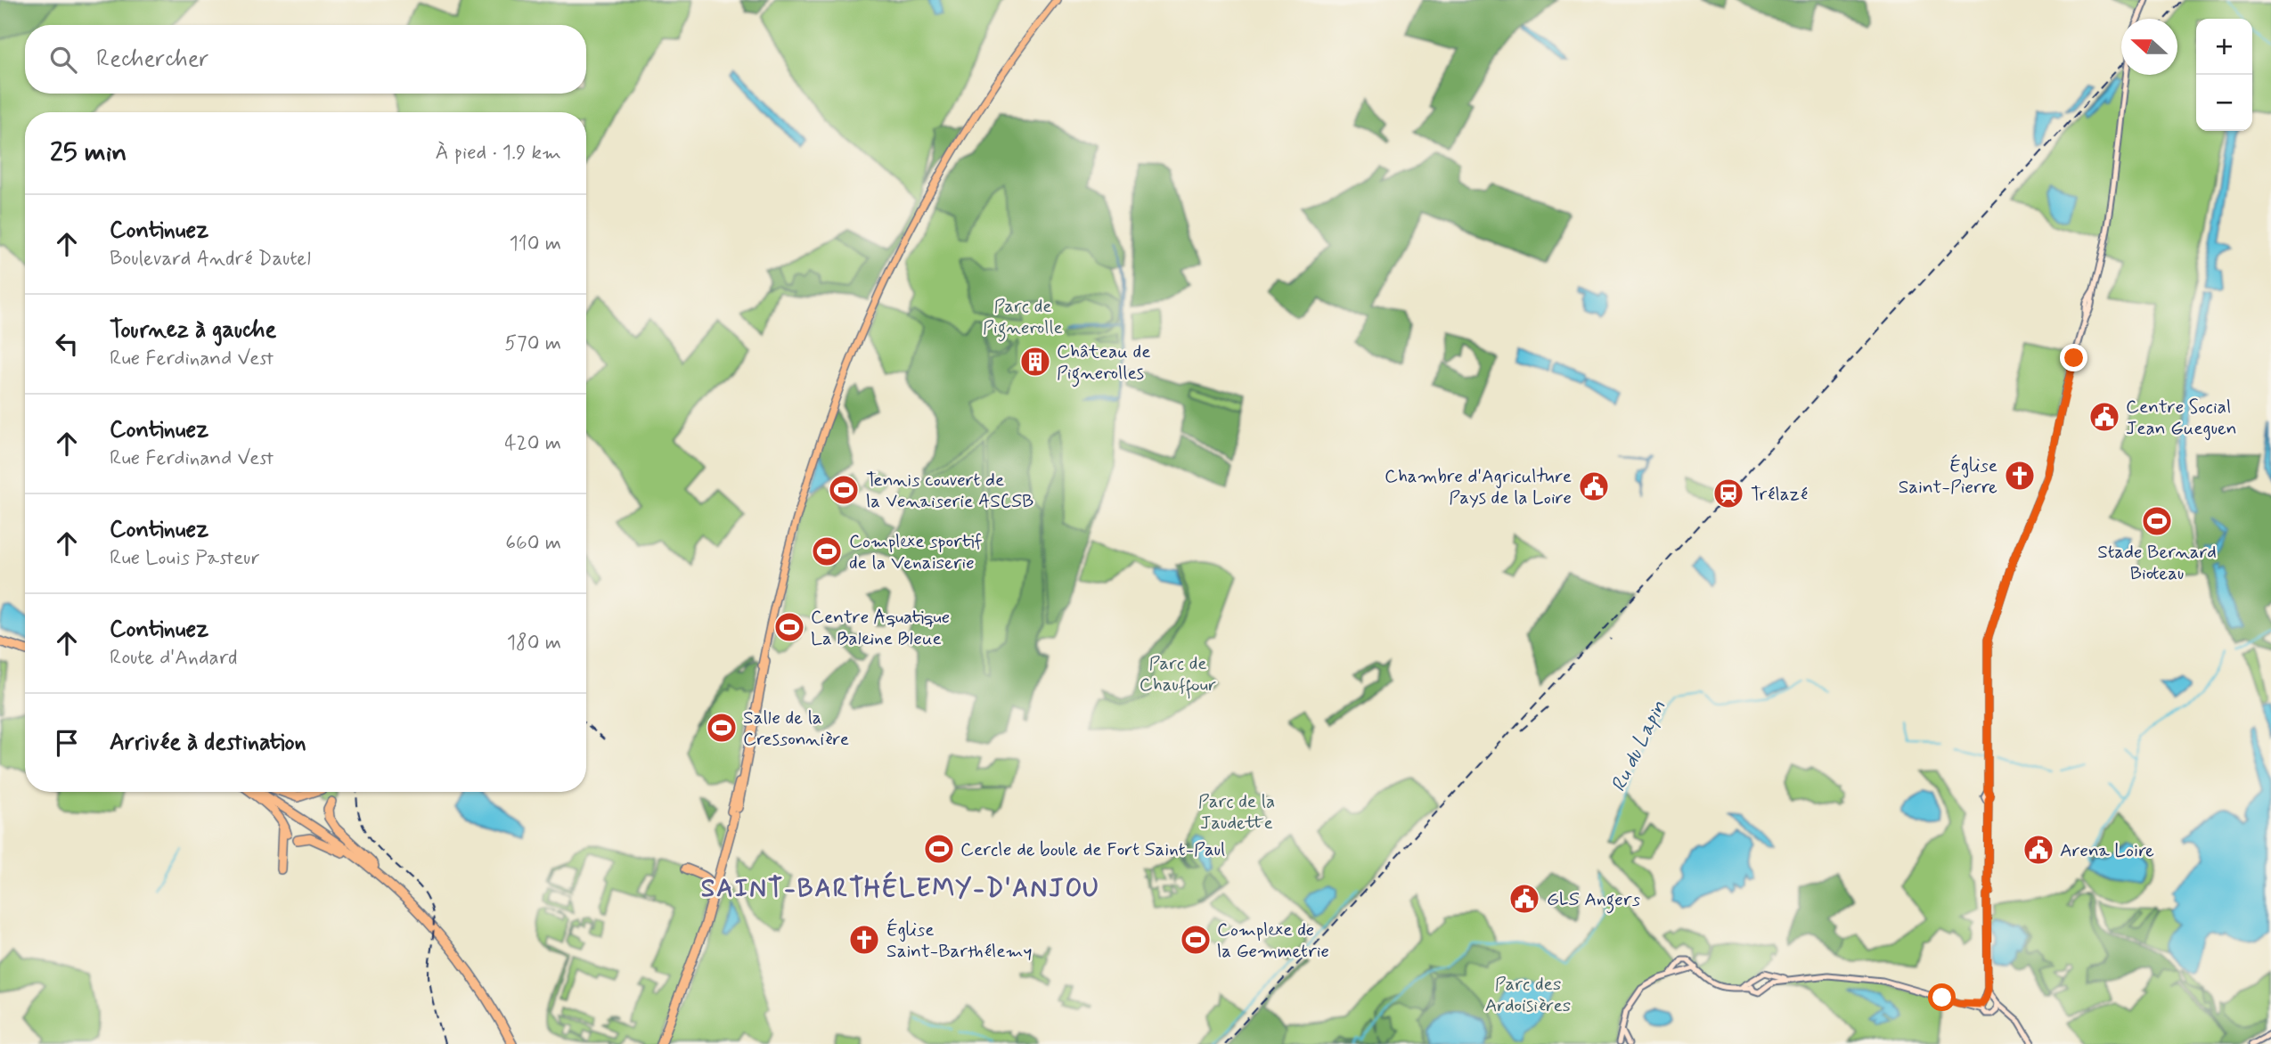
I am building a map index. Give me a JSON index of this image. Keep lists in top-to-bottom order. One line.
{"districts":["SAINT-BARTHÉLEMY-D'ANJOU"],"water":["Ru du Lapin"],"parks":["Parc de Pignerolle","Parc de Chauffour","Parc de la Jaudette","Parc des Ardoisières"],"places":{"building":["Château de Pignerolles"],"public building":["Centre Social Jean Gueguen","Chambre d'Agriculture Pays de la Loire","Arena Loire","GLS Angers"],"church":["Église Saint-Pierre","Église Saint-Barthélemy"],"sports":["Tennis couvert de la Venaiserie ASCSB","Stade Bernard Bioteau","Complexe sportif de la Venaiserie","Centre Aquatique La Baleine Bleue","Salle de la Cressonnière","Cercle de boule de Fort Saint-Paul","Complexe de la Gemmetrie"],"station":["Trélazé"]},"north":"left","page":{"map_buttons":["+","−"],"search":"Rechercher","heading":["25 min","À pied · 1.9 km"],"list":[["Continuez","Boulevard André Dautel","110 m"],["Tournez à gauche","Rue Ferdinand Vest","570 m"],["Continuez","Rue Ferdinand Vest","420 m"],["Continuez","Rue Louis Pasteur","660 m"],["Continuez","Route d'Andard","180 m"],"Arrivée à destination"]}}
